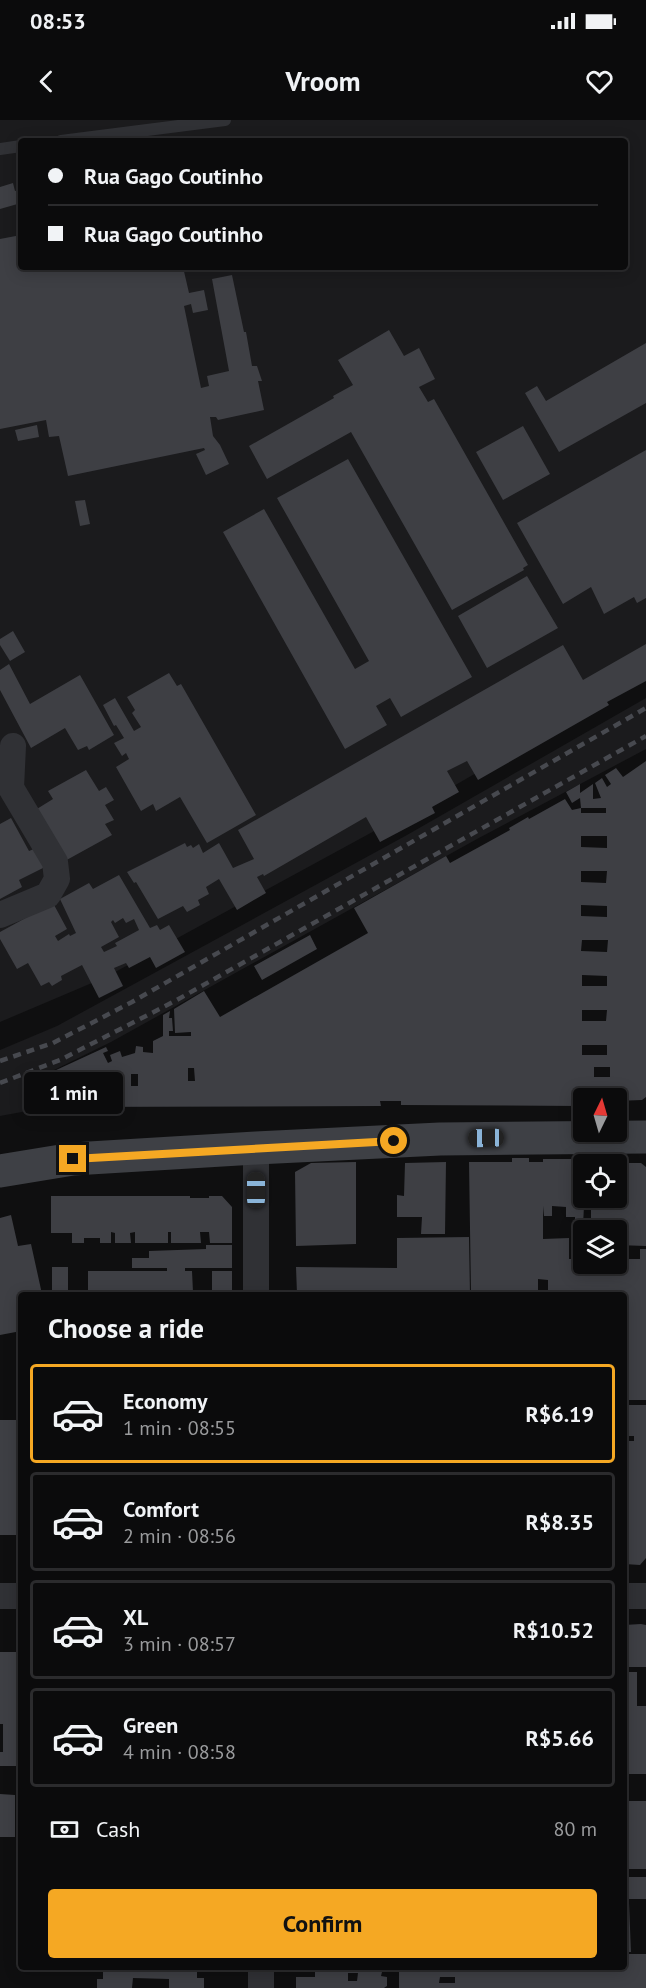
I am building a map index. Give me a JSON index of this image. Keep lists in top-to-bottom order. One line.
{"north":"top","page":{"status":"08:53","header":"Vroom","banner":["Rua Gago Coutinho","Rua Gago Coutinho"],"bubble":"1 min","heading":"Choose a ride","list":[{"name":"Economy","note":"1 min · 08:55","value":"R$6.19"},{"name":"Comfort","note":"2 min · 08:56","value":"R$8.35"},{"name":"XL","note":"3 min · 08:57","value":"R$10.52"},{"name":"Green","note":"4 min · 08:58","value":"R$5.66"}],"pay":["Cash","80 m"],"buttons":"Confirm"}}
